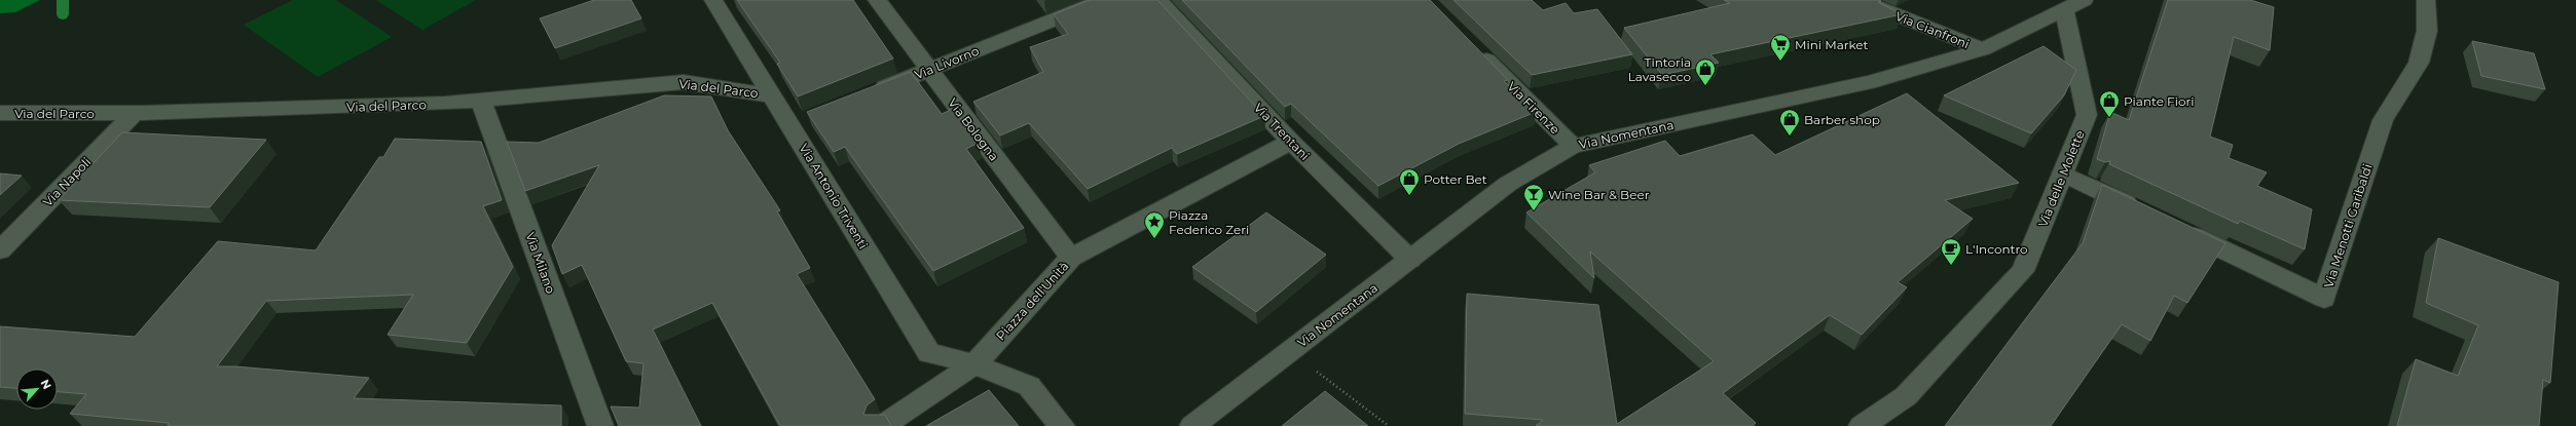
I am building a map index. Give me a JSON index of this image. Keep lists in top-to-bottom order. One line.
{"streets":{"street":["Via Cianfroni","Via Livorno","Via del Parco","Via Firenze","Via Bologna","Via Trentani","Via Nomentana","Via delle Molette","Via Napoli","Via Antonio Triventi","Via Menotti Garibaldi","Via Milano","Piazza dell'Unità"]},"crossings":[["Via Cianfroni","Via Nomentana"],["Via Livorno","Via Bologna"],["Via del Parco","Via Napoli"],["Via del Parco","Via Antonio Triventi"],["Via del Parco","Via Milano"],["Via Firenze","Via Nomentana"],["Via Bologna","Piazza dell'Unità"],["Via Trentani","Via Nomentana"],["Via Trentani","Piazza dell'Unità"],["Via Nomentana","Via delle Molette"],["Via Antonio Triventi","Piazza dell'Unità"]],"places":{"supermarket":["Mini Market"],"shop":["Tintoria Lavasecco","Piante Fiori","Barber shop","Potter Bet"],"bar":["Wine Bar & Beer"],"place":["Piazza Federico Zeri"],"cafe":["L'Incontro"]},"north":"top right"}
